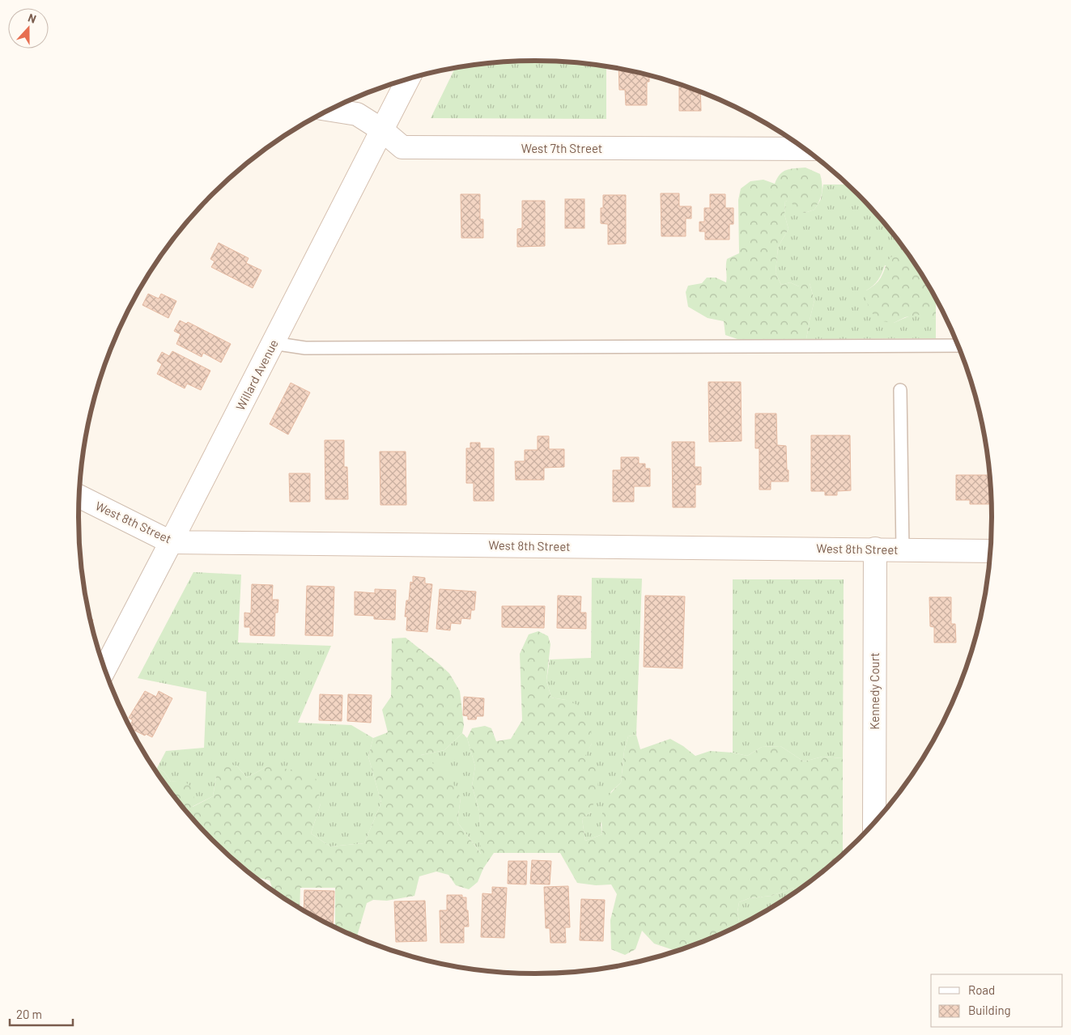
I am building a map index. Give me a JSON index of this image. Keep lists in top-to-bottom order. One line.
{"streets":{"street":["West 7th Street","Willard Avenue","West 8th Street","Kennedy Court"]},"crossings":[["West 7th Street","Willard Avenue"],["Willard Avenue","West 8th Street"],["West 8th Street","Kennedy Court"]],"legend":["Road","Building"],"scale_bar":"20 m","north":"top"}
